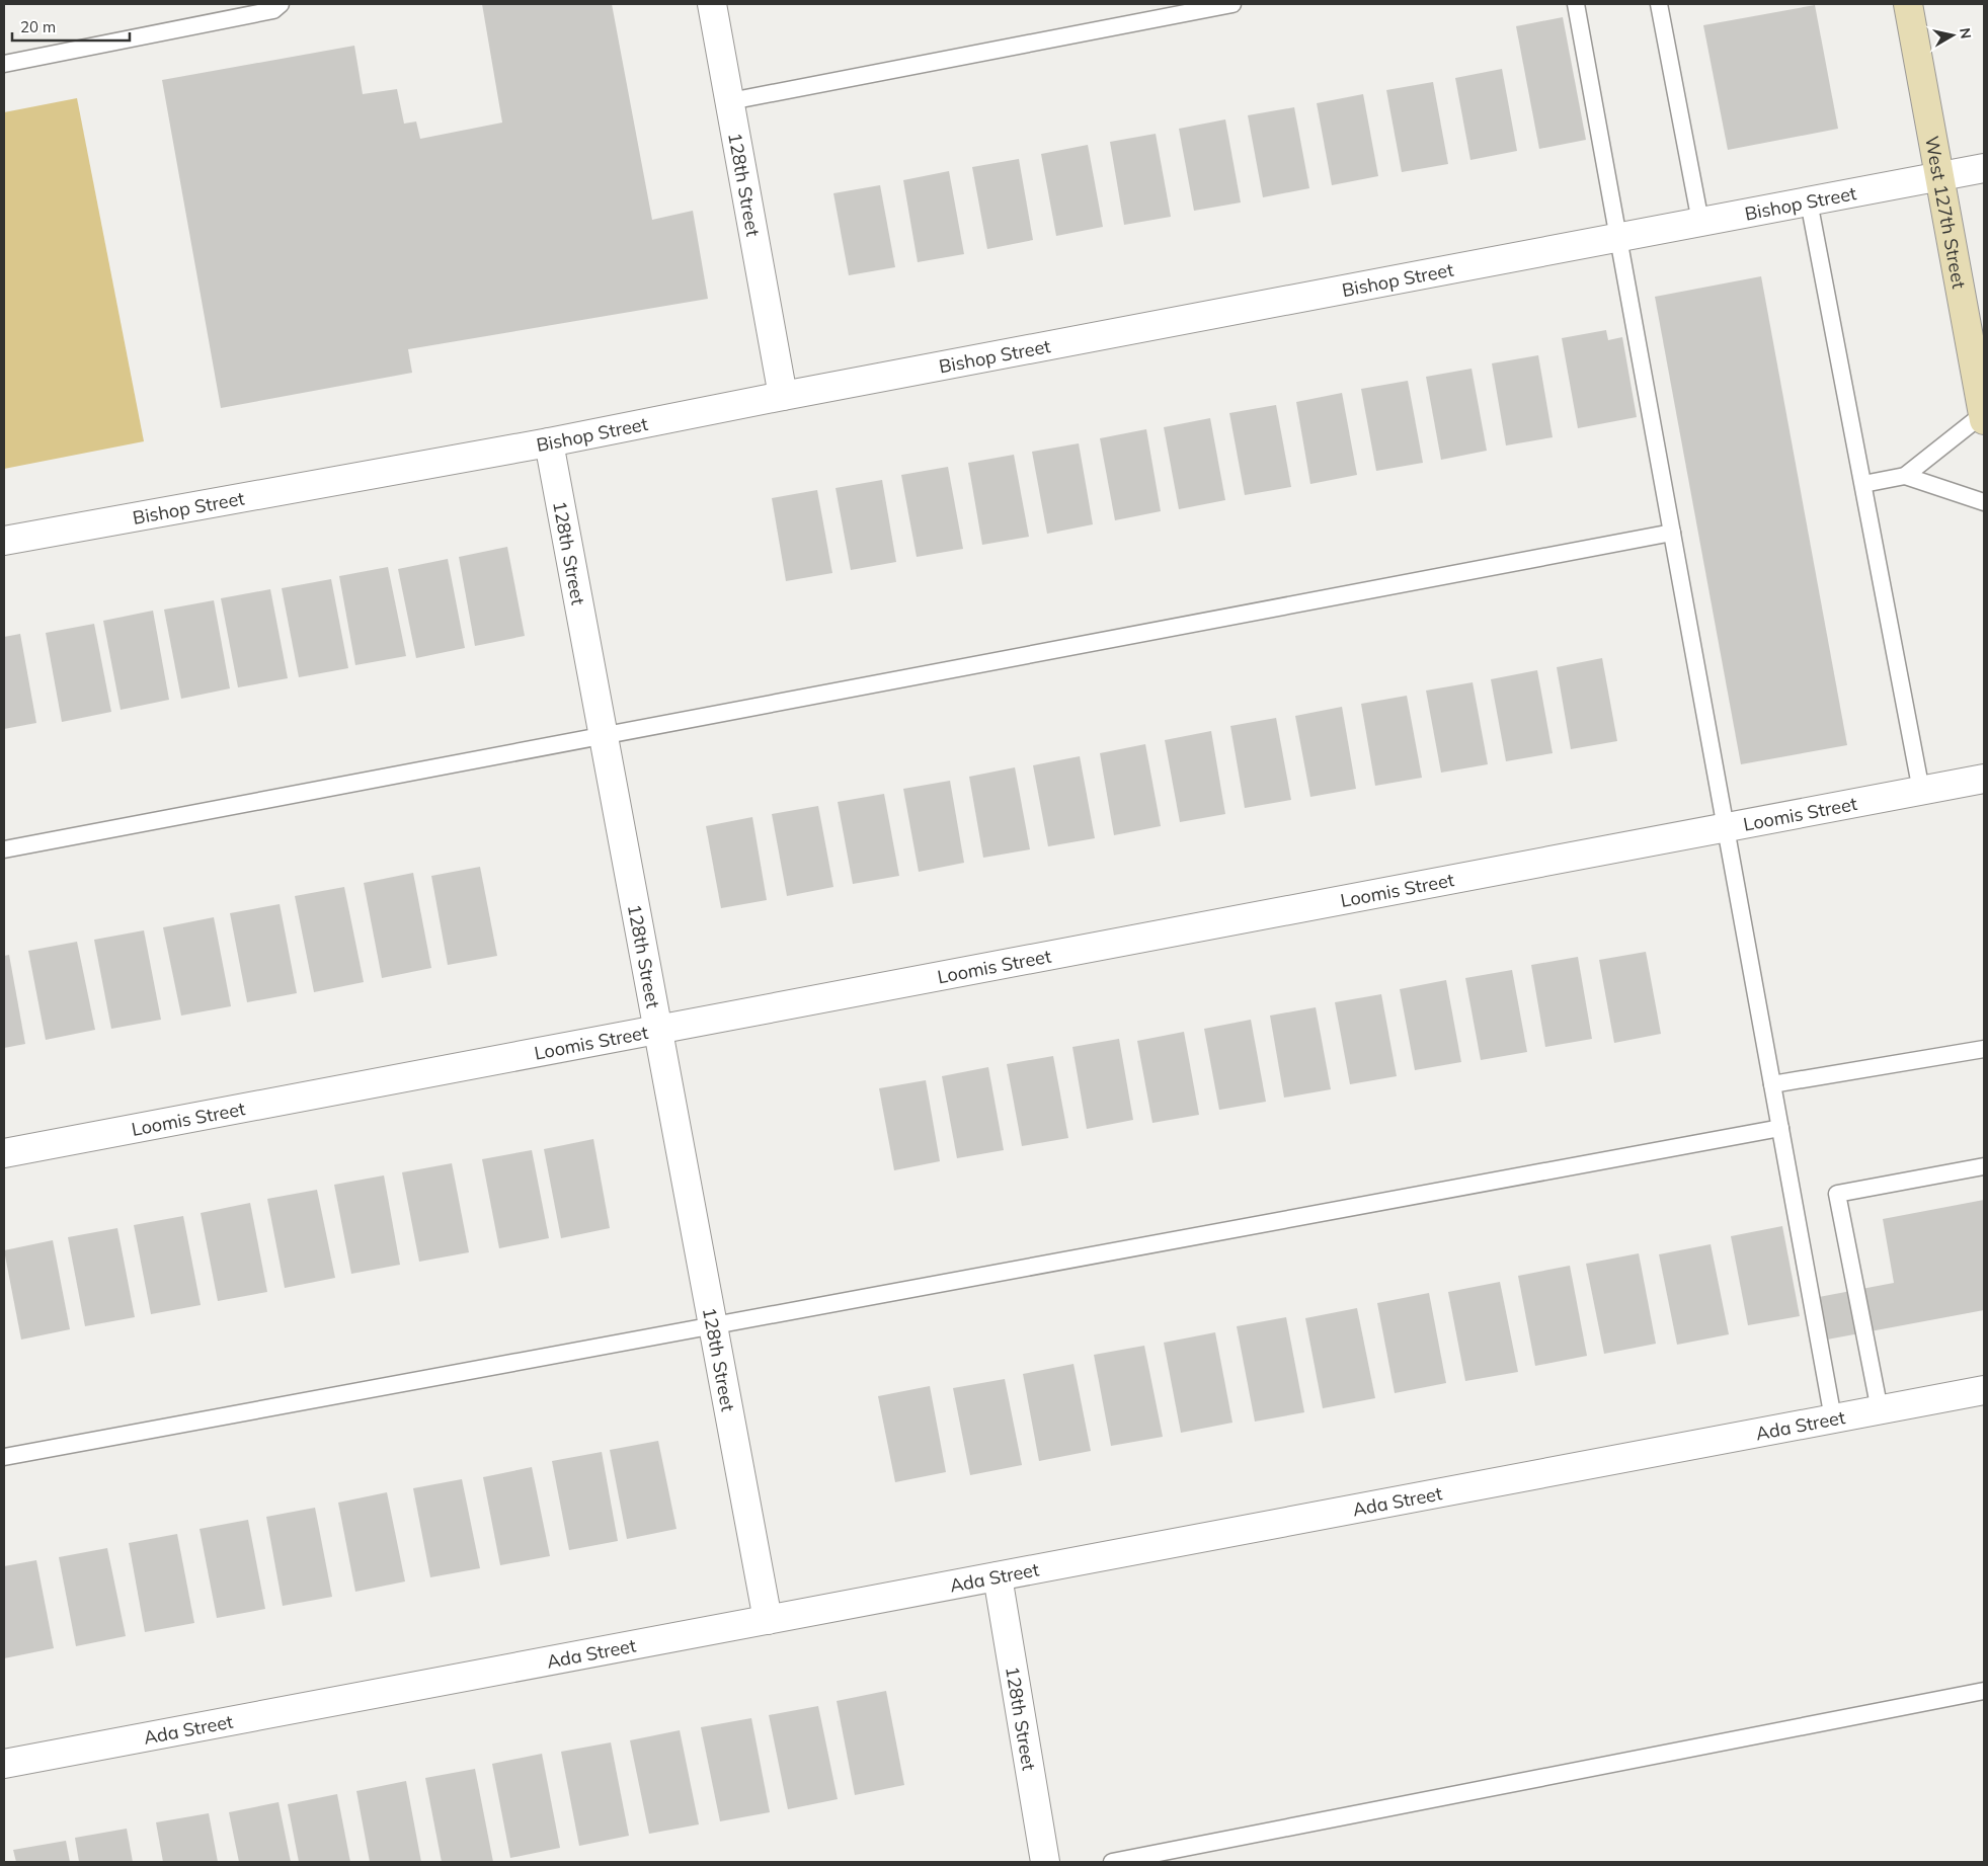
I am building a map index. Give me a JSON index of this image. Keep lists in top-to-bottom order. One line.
{"streets":{"main road":["West 127th Street"],"street":["128th Street","Bishop Street","Loomis Street","Ada Street"]},"crossings":[["128th Street","Bishop Street"],["128th Street","Loomis Street"],["128th Street","Ada Street"],["Bishop Street","West 127th Street"]],"scale_bar":"20 m","north":"right"}
